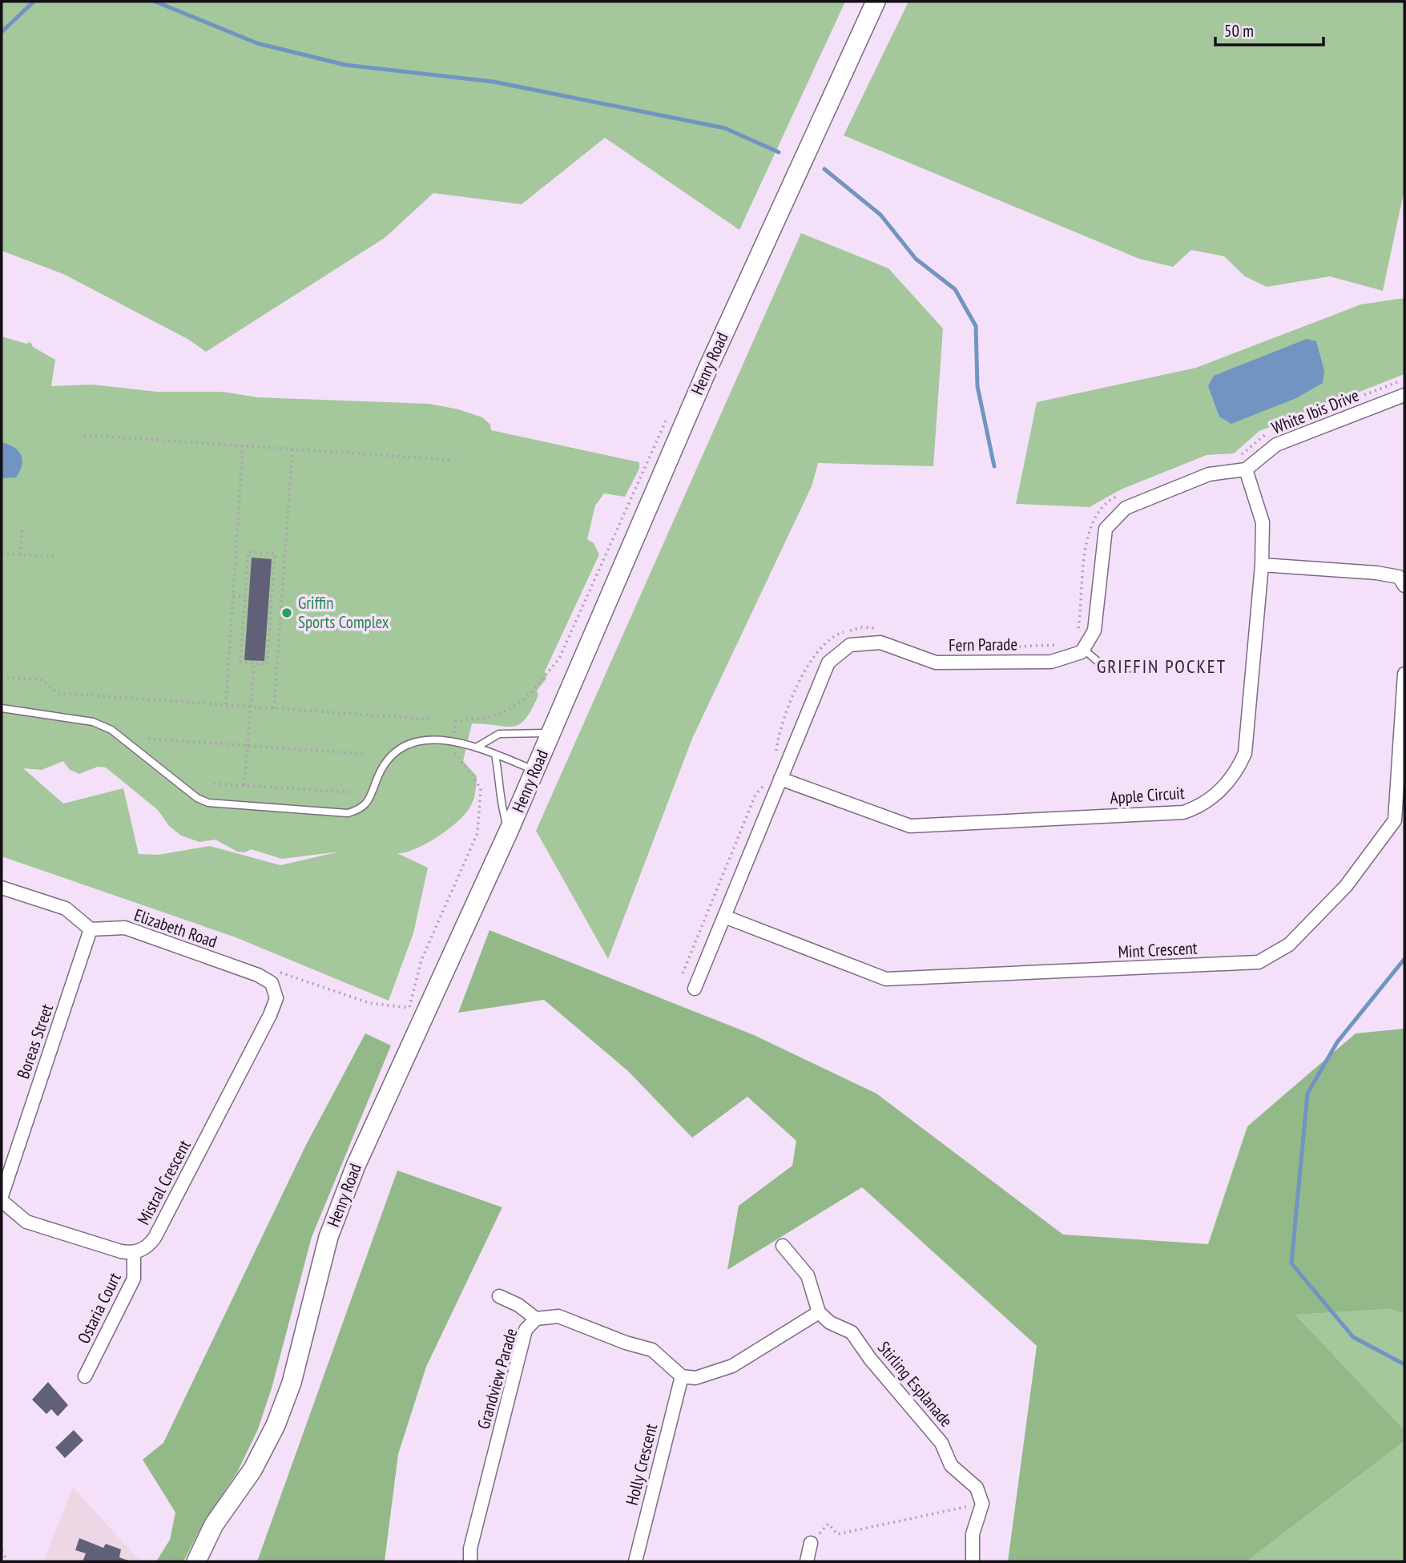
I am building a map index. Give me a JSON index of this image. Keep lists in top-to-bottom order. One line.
{"streets":{"main road":["Henry Road"],"street":["White Ibis Drive","Fern Parade","Apple Circuit","Elizabeth Road","Mint Crescent","Boreas Street","Mistral Crescent","Ostaria Court","Grandview Parade","Stirling Esplanade","Holly Crescent"]},"crossings":[["White Ibis Drive","Apple Circuit"],["Fern Parade","Apple Circuit"],["Fern Parade","Mint Crescent"],["Elizabeth Road","Boreas Street"],["Elizabeth Road","Mistral Crescent"],["Mistral Crescent","Ostaria Court"],["Grandview Parade","Holly Crescent"]],"districts":["GRIFFIN POCKET"],"places":["Griffin Sports Complex"],"scale_bar":"50 m"}
